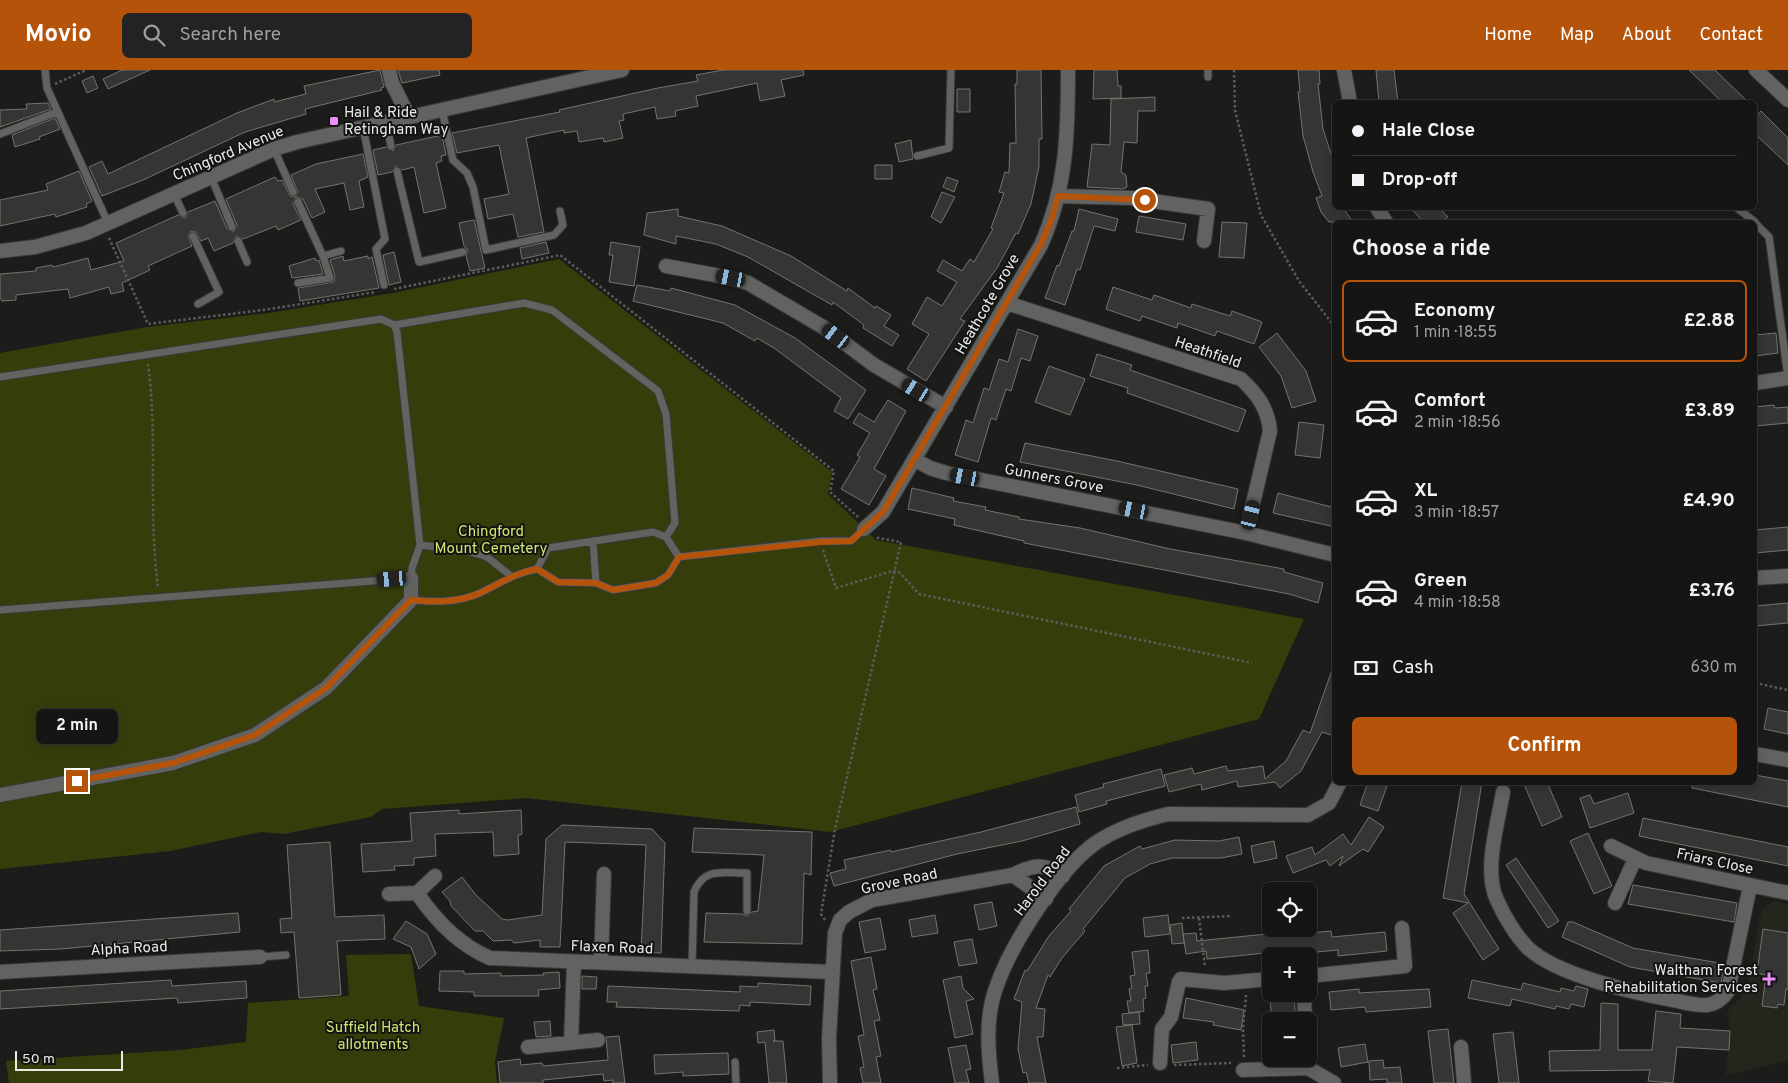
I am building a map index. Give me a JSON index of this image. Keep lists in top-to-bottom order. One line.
{"streets":{"street":["Chingford Avenue","Heathcote Grove","Heathfield","Gunners Grove","Friars Close","Grove Road","Harold Road","Flaxen Road","Alpha Road"]},"crossings":[["Heathcote Grove","Heathfield"],["Heathcote Grove","Gunners Grove"],["Heathfield","Gunners Grove"],["Grove Road","Harold Road"],["Grove Road","Flaxen Road"]],"parks":["Chingford Mount Cemetery","Suffield Hatch allotments"],"places":{"transit":["Hail & Ride Retingham Way"],"health":["Waltham Forest Rehabilitation Services"]},"scale_bar":"50 m","page":{"header":"Movio","search":"Search here","nav":["Home","Map","About","Contact"],"banner":["Hale Close","Drop-off"],"heading":"Choose a ride","list":[{"name":"Economy","note":"1 min · 18:55","value":"£2.88"},{"name":"Comfort","note":"2 min · 18:56","value":"£3.89"},{"name":"XL","note":"3 min · 18:57","value":"£4.90"},{"name":"Green","note":"4 min · 18:58","value":"£3.76"}],"pay":["Cash","630 m"],"buttons":"Confirm","bubble":"2 min","map_buttons":["+","−"],"scale":"50 m"}}
